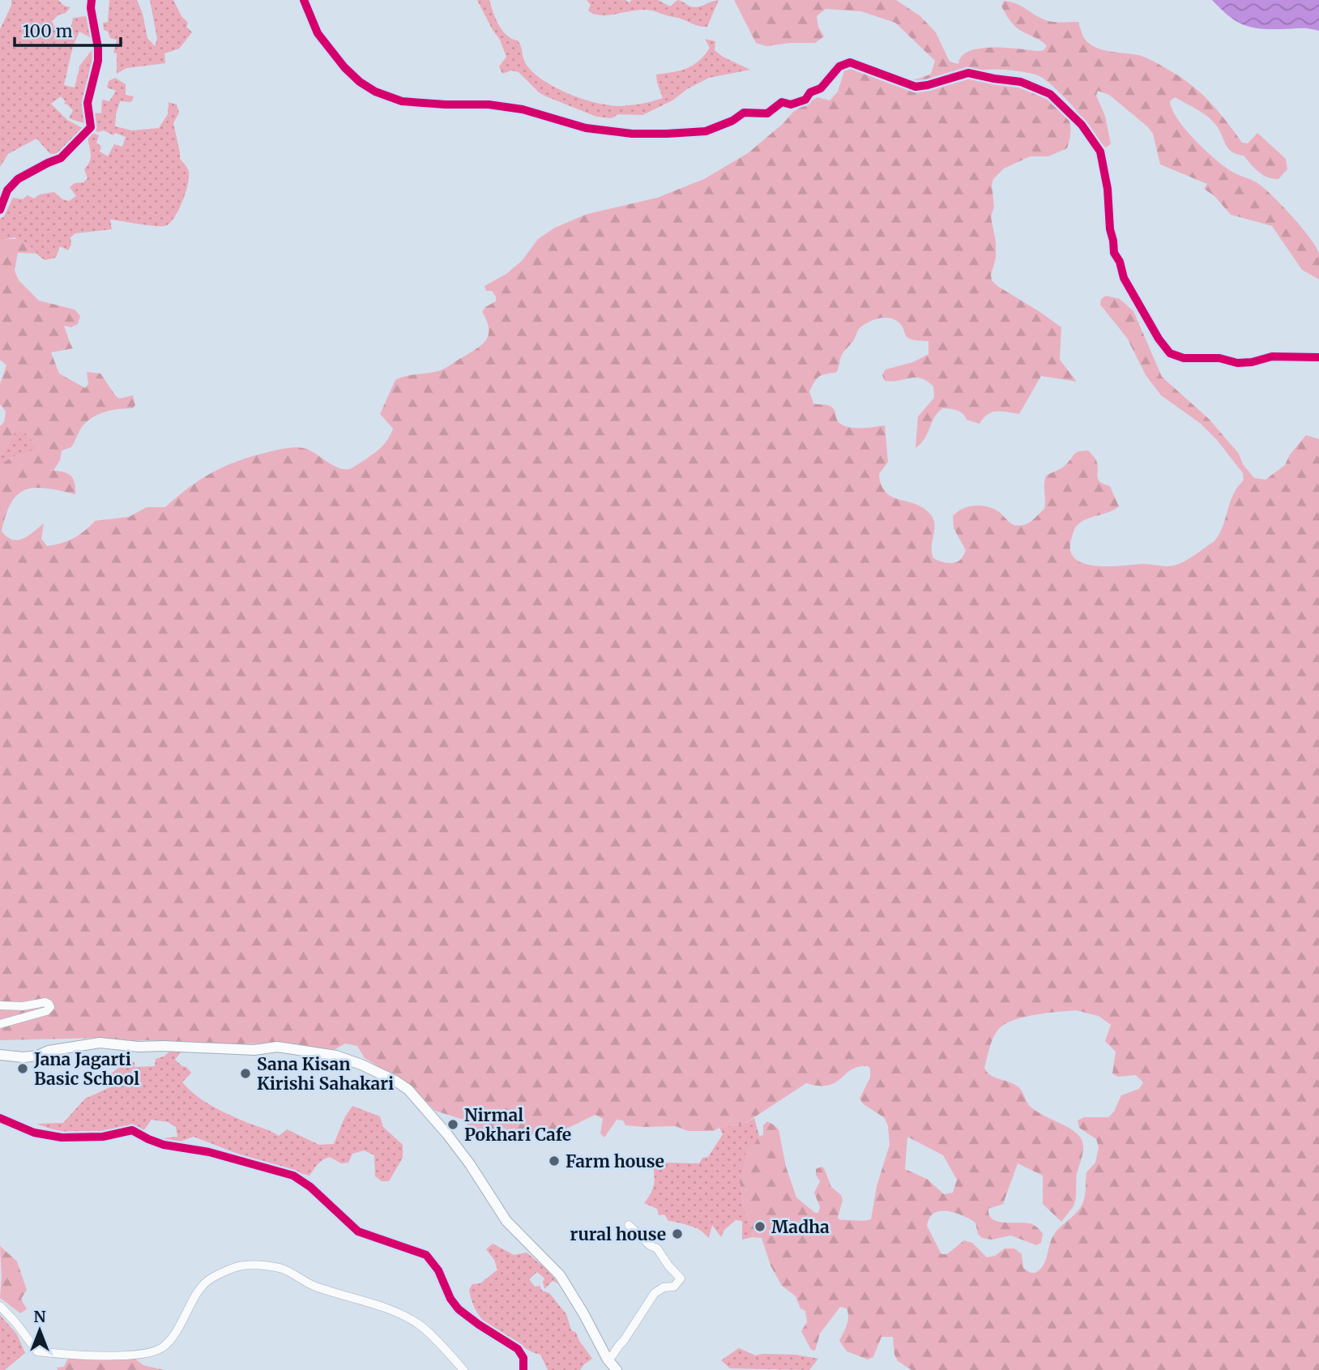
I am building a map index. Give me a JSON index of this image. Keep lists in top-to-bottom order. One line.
{"places":["Jana Jagarti Basic School","Sana Kisan Kirishi Sahakari","Nirmal Pokhari Cafe","Farm house","Madha","rural house"],"scale_bar":"100 m","north":"top"}
